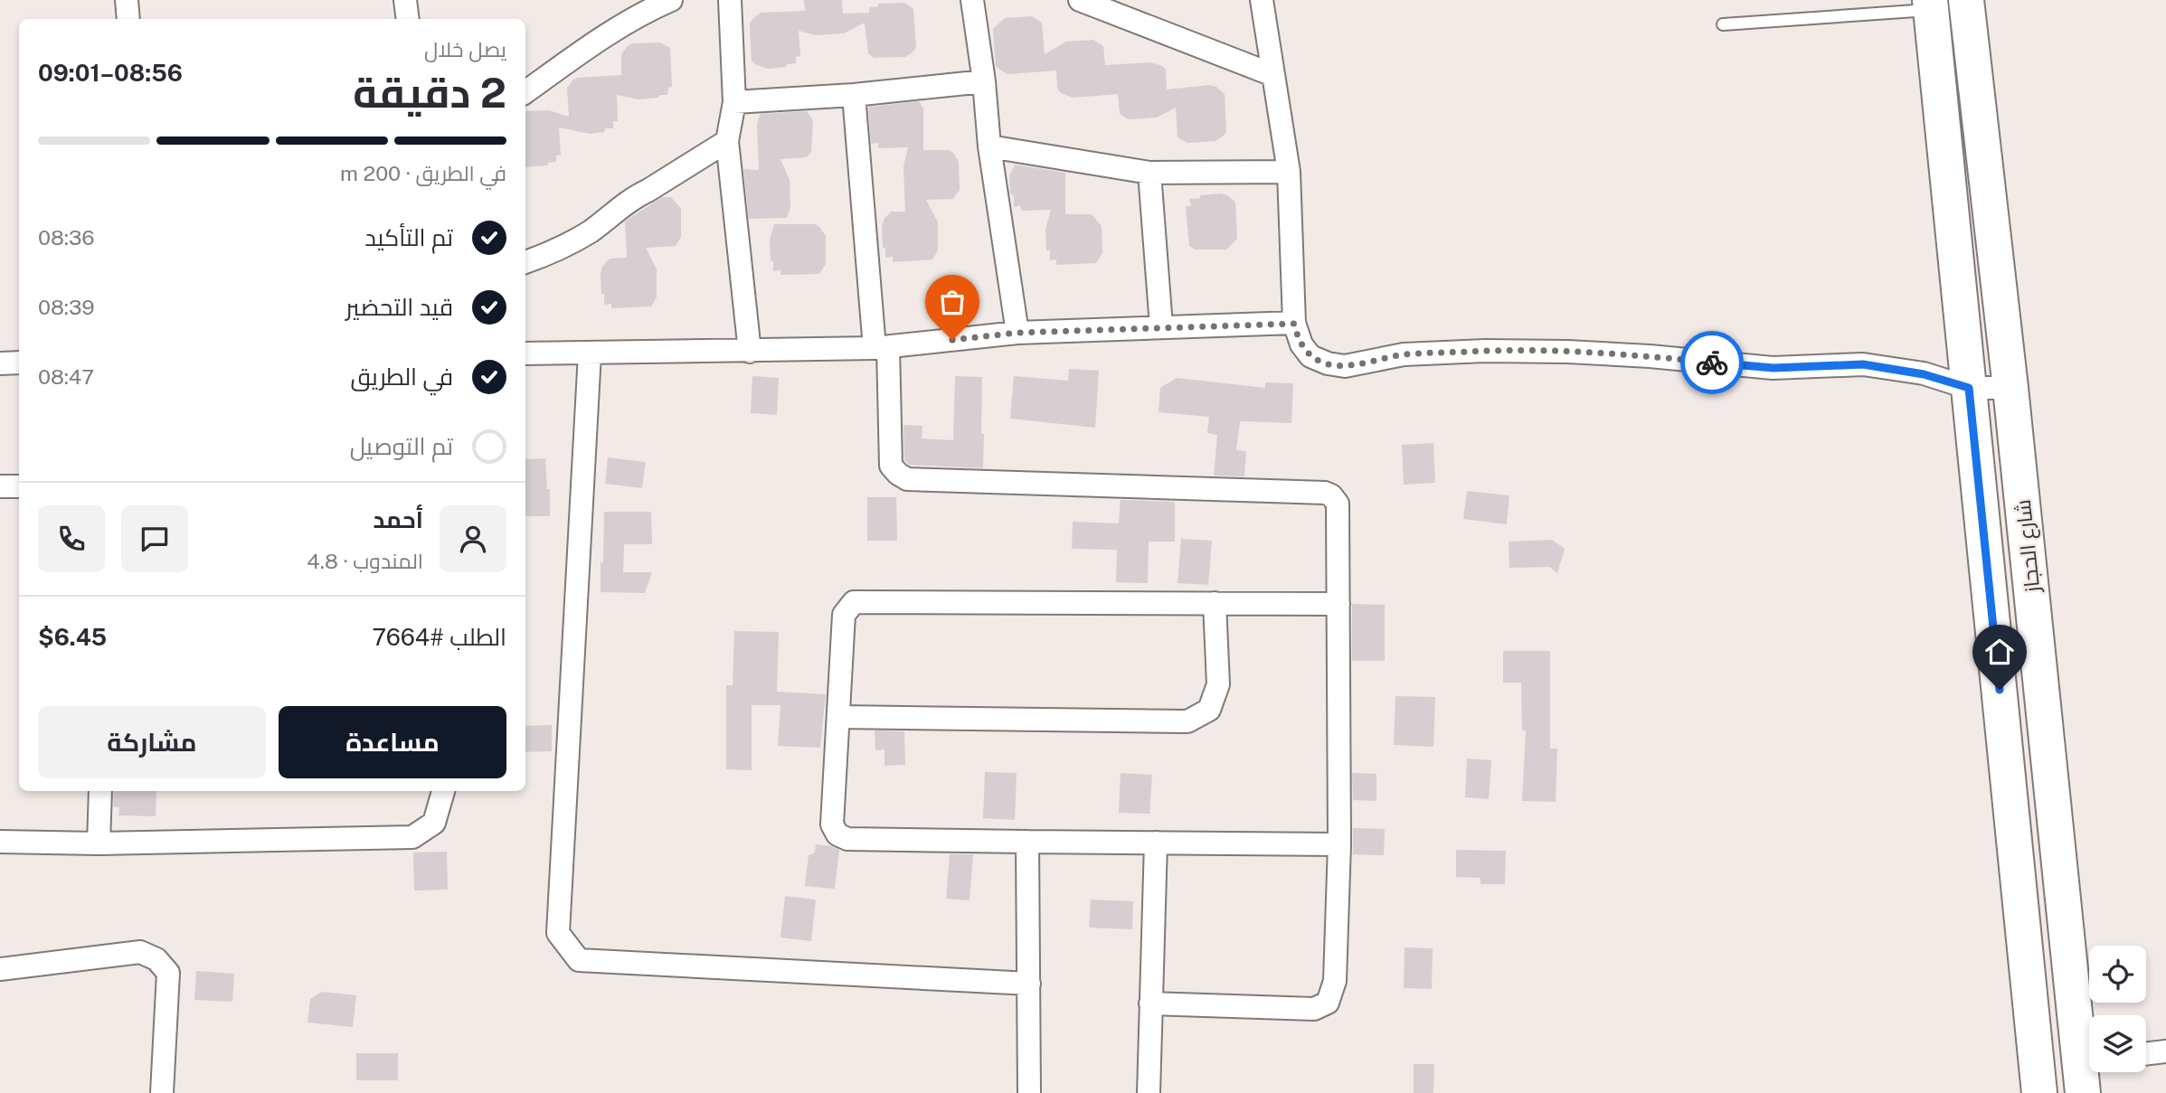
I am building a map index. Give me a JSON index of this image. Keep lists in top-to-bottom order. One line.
{"streets":{"main road":["شارع الحجاز"]},"page":{"heading":["2 دقيقة","يصل خلال","08:56–09:01"],"panel":["أحمد","المندوب · 4.8","الطلب #7664","$6.45"],"bar":"في الطريق · 200 m","list":[["تم التأكيد","08:36"],["قيد التحضير","08:39"],["في الطريق","08:47"],"تم التوصيل"],"buttons":["مساعدة","مشاركة"]}}
